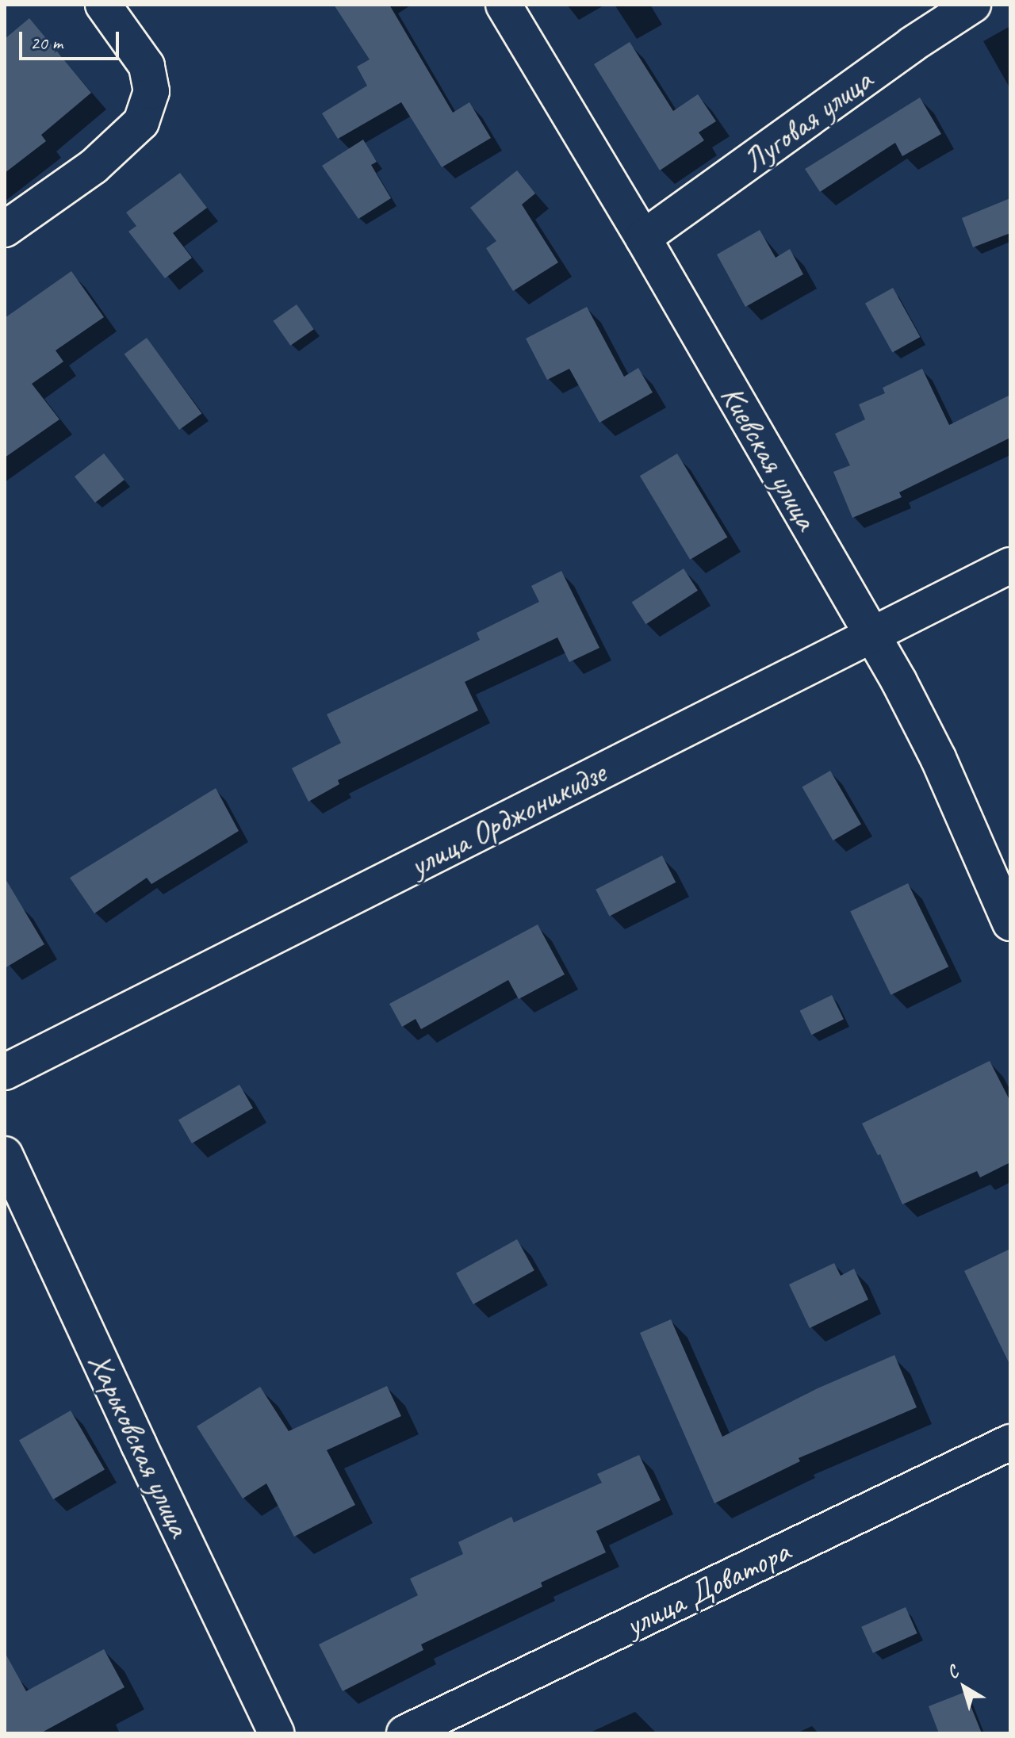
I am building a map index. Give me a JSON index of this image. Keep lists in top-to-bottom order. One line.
{"streets":{"street":["Луговая улица","Киевская улица","улица Орджоникидзе","Харьковская улица","улица Доватора"]},"crossings":[["Луговая улица","Киевская улица"],["Киевская улица","улица Орджоникидзе"]],"scale_bar":"20 m","north":"top left"}
